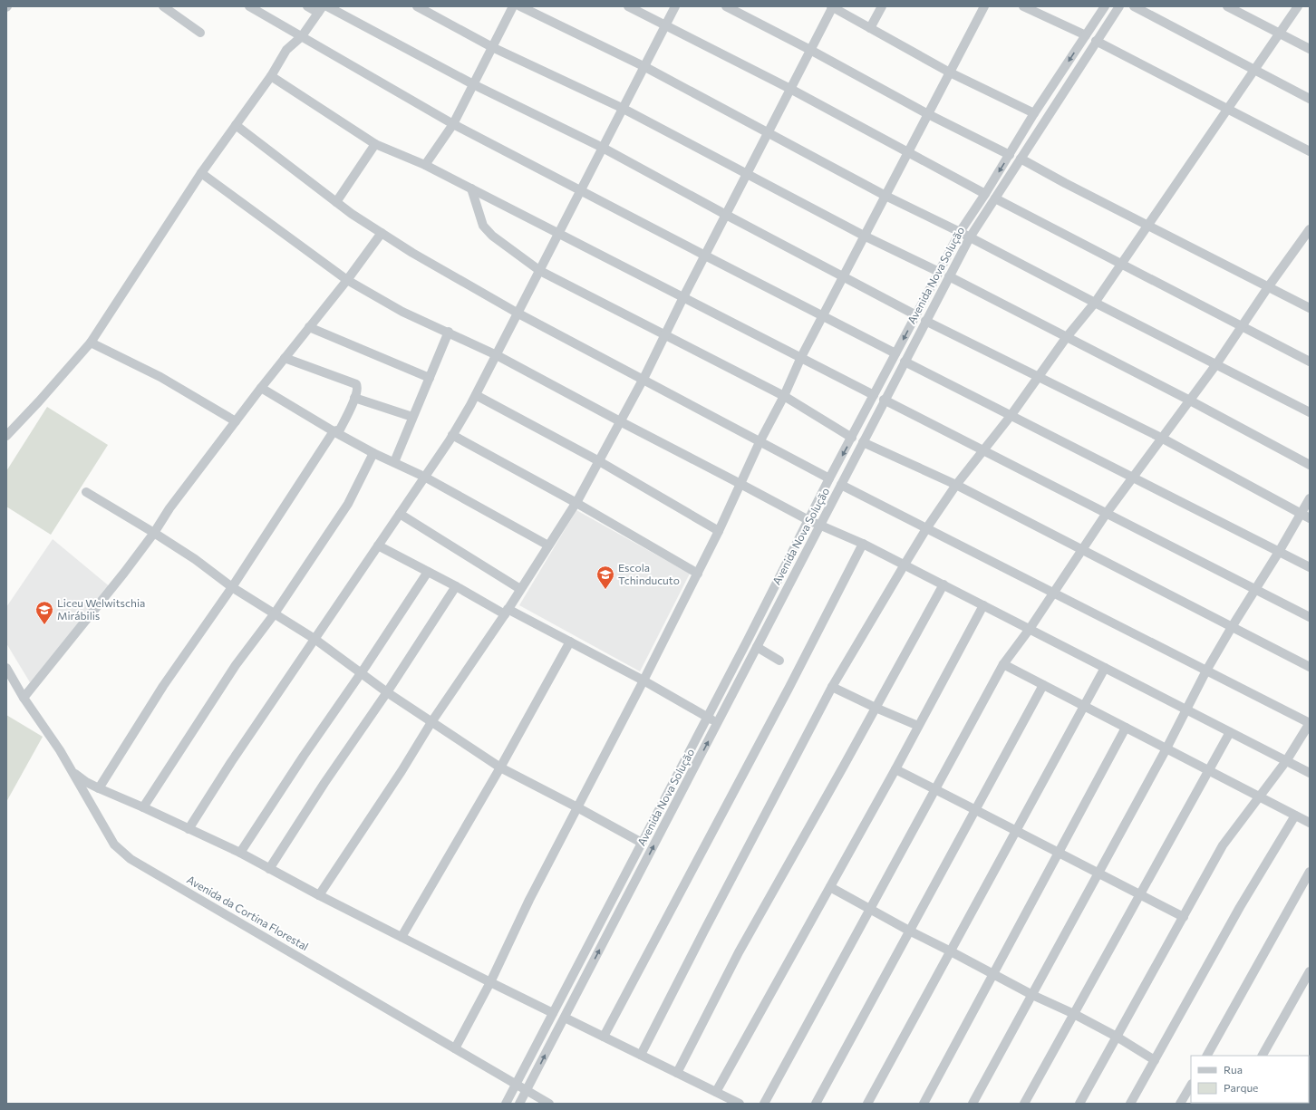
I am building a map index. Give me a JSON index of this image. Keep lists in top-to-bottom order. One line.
{"streets":{"street":["Avenida Nova Solução","Avenida da Cortina Florestal"]},"crossings":[["Avenida Nova Solução","Avenida da Cortina Florestal"]],"places":{"school or university":["Escola Tchinducuto","Liceu Welwitschia Mirábilis"]},"legend":["Rua","Parque"]}
